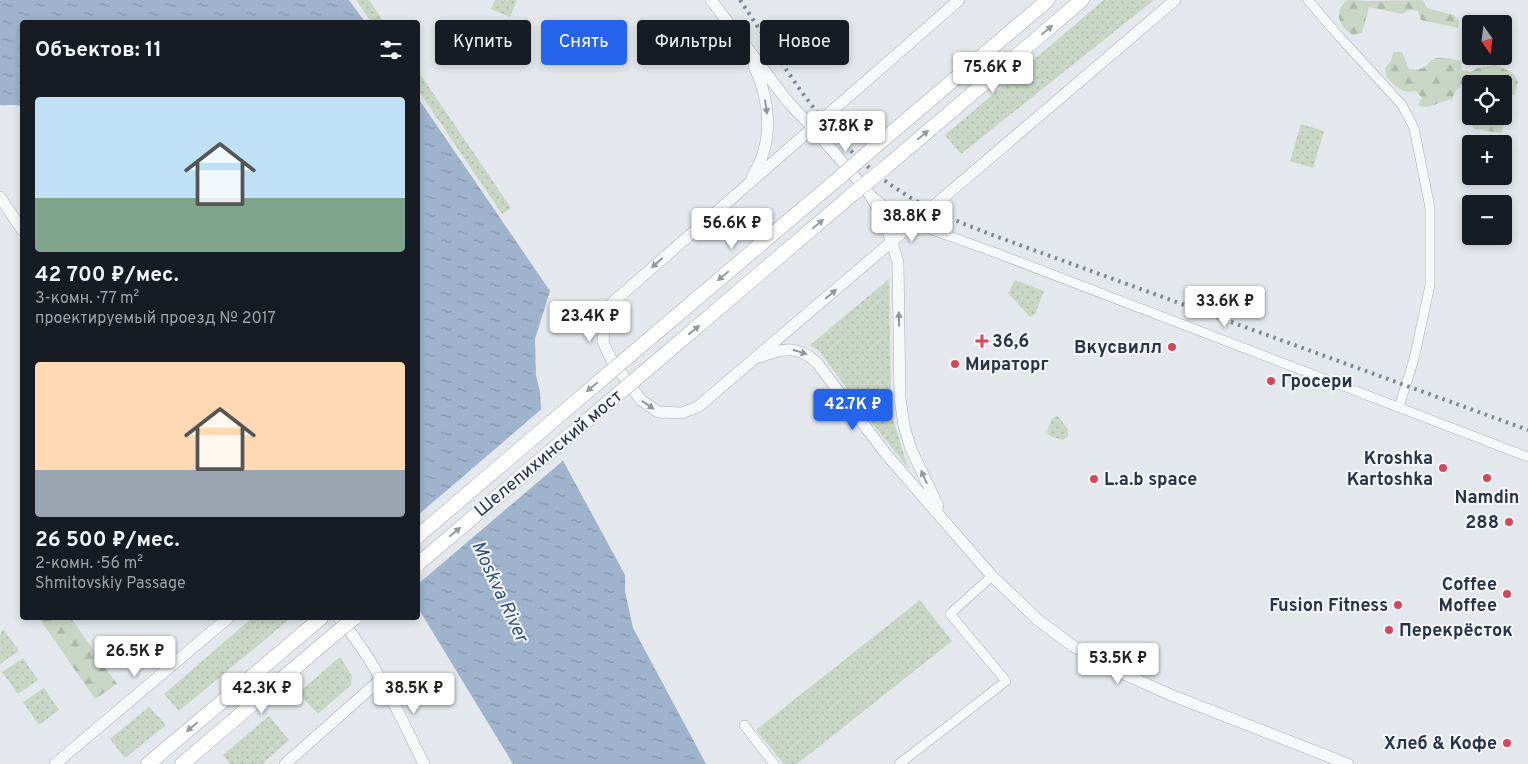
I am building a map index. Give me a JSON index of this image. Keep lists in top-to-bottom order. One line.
{"streets":{"main road":["Шелепихинский мост"]},"water":["Moskva River"],"places":{"health":["36,6"],"other":["Вкусвилл","Мираторг","Гросери","Kroshka Kartoshka","Namdin","L.a.b space","288","Coffee Moffee","Fusion Fitness","Перекрёсток","Хлеб & Кофе"]},"north":"bottom","page":{"map_buttons":["+","−"],"chip":["Купить","Снять","Фильтры","Новое"],"heading":"Объектов: 11","price":["75.6K ₽","37.8K ₽","38.8K ₽","56.6K ₽","33.6K ₽","23.4K ₽","42.7K ₽","26.5K ₽","53.5K ₽","42.3K ₽","38.5K ₽"],"list":[{"name":"42 700 ₽/мес.","note":"3-комн. · 77 m² · проектируемый проезд № 2017"},{"name":"26 500 ₽/мес.","note":"2-комн. · 56 m² · Shmitovskiy Passage"}]}}
